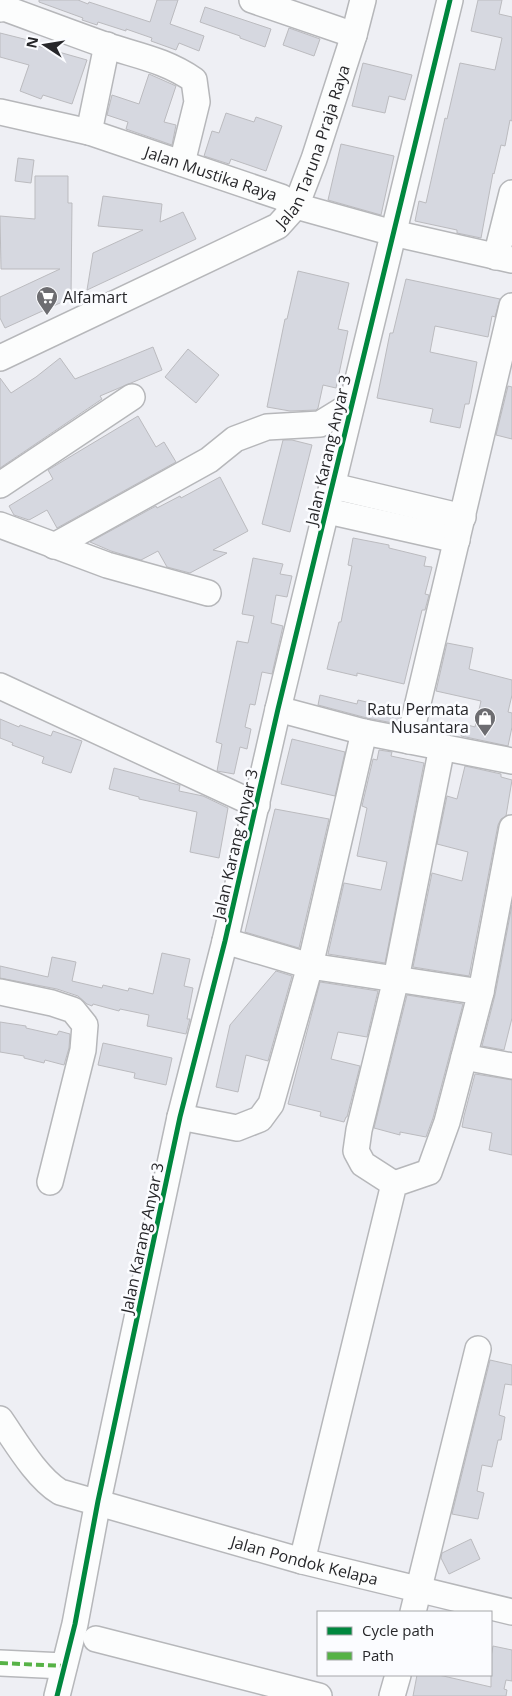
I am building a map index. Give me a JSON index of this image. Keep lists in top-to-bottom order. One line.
{"streets":{"street":["Jalan Taruna Praja Raya","Jalan Mustika Raya","Jalan Karang Anyar 3","Jalan Pondok Kelapa"]},"crossings":[["Jalan Taruna Praja Raya","Jalan Mustika Raya"],["Jalan Karang Anyar 3","Jalan Pondok Kelapa"]],"places":{"supermarket":["Alfamart"],"shop":["Ratu Permata Nusantara"]},"legend":["Cycle path","Path"],"north":"left"}
